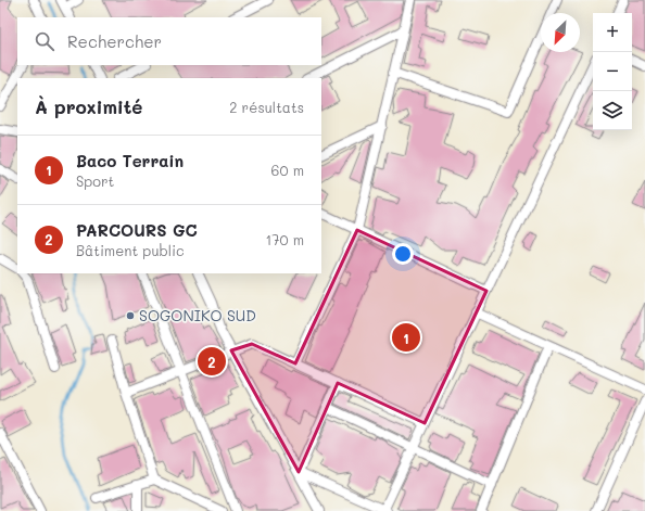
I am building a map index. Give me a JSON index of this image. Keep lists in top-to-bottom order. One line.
{"places":["SOGONIKO SUD"],"north":"bottom left","page":{"map_buttons":["+","−"],"search":"Rechercher","heading":["À proximité","2 résultats"],"list":[{"mark":"1","name":"Baco Terrain","note":"Sport","value":"60 m"},{"mark":"2","name":"PARCOURS GC","note":"Bâtiment public","value":"170 m"}],"pins":["1","2"]}}
